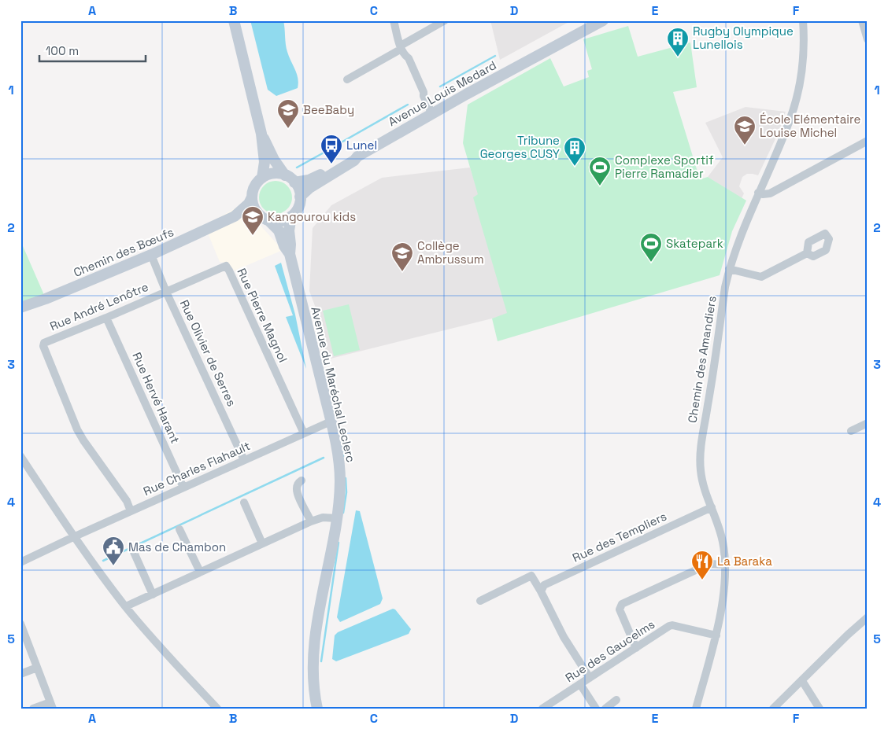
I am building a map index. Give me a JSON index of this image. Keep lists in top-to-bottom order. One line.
{"streets":{"street":["Avenue Louis Medard","Chemin des Bœufs","Rue André Lenôtre","Rue Pierre Magnol","Rue Olivier de Serres","Chemin des Amandiers","Avenue du Maréchal Leclerc","Rue Hervé Harant","Rue Charles Flahault","Rue des Templiers","Rue des Gaucelms"]},"crossings":[["Avenue Louis Medard","Chemin des Bœufs"],["Avenue Louis Medard","Avenue du Maréchal Leclerc"],["Chemin des Bœufs","Rue Olivier de Serres"],["Chemin des Bœufs","Avenue du Maréchal Leclerc"],["Rue André Lenôtre","Rue Pierre Magnol"],["Rue André Lenôtre","Rue Olivier de Serres"],["Rue André Lenôtre","Rue Hervé Harant"],["Rue André Lenôtre","Rue Charles Flahault"],["Rue Pierre Magnol","Rue Olivier de Serres"],["Rue Pierre Magnol","Rue Charles Flahault"],["Rue Olivier de Serres","Rue Charles Flahault"],["Chemin des Amandiers","Rue des Templiers"],["Chemin des Amandiers","Rue des Gaucelms"],["Avenue du Maréchal Leclerc","Rue Charles Flahault"],["Rue Hervé Harant","Rue Charles Flahault"]],"places":{"building":["Rugby Olympique Lunellois","Tribune Georges CUSY"],"school or university":["BeeBaby","École Elémentaire Louise Michel","Kangourou kids","Collège Ambrussum"],"bus stop":["Lunel"],"sports":["Complexe Sportif Pierre Ramadier","Skatepark"],"public building":["Mas de Chambon"],"restaurant":["La Baraka"]},"scale_bar":"100 m","grid":{"columns":["A","B","C","D","E","F"],"rows":["1","2","3","4","5"]}}
